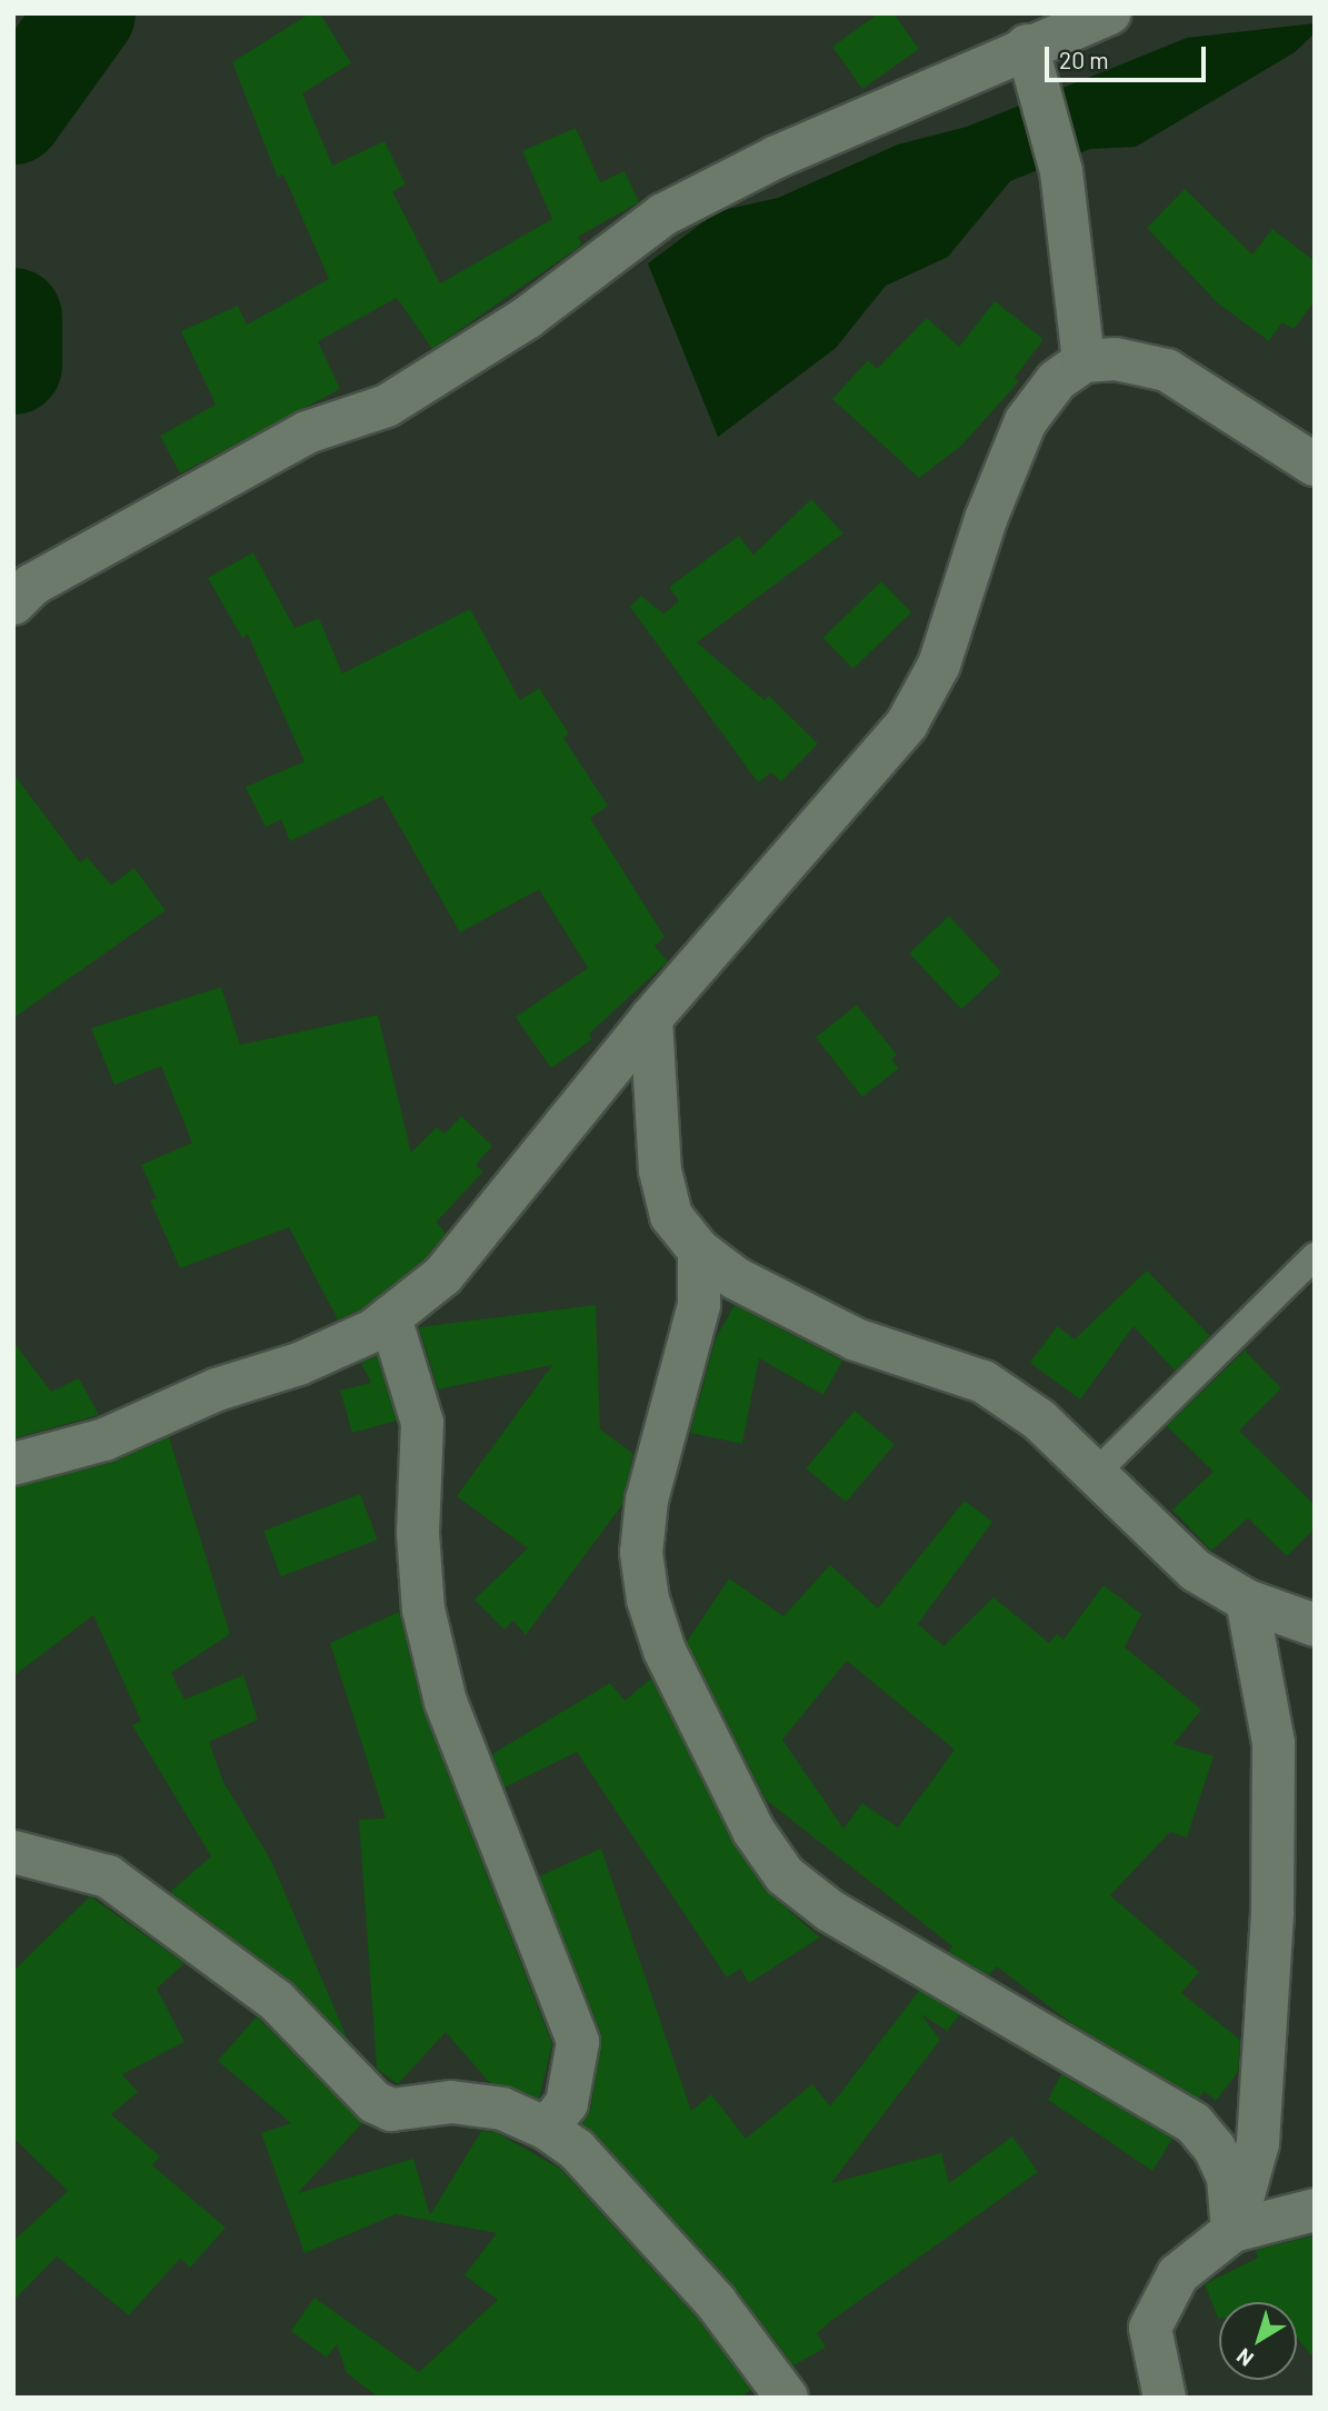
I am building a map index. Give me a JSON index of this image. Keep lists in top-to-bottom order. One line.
{"scale_bar":"20 m","north":"bottom left"}
